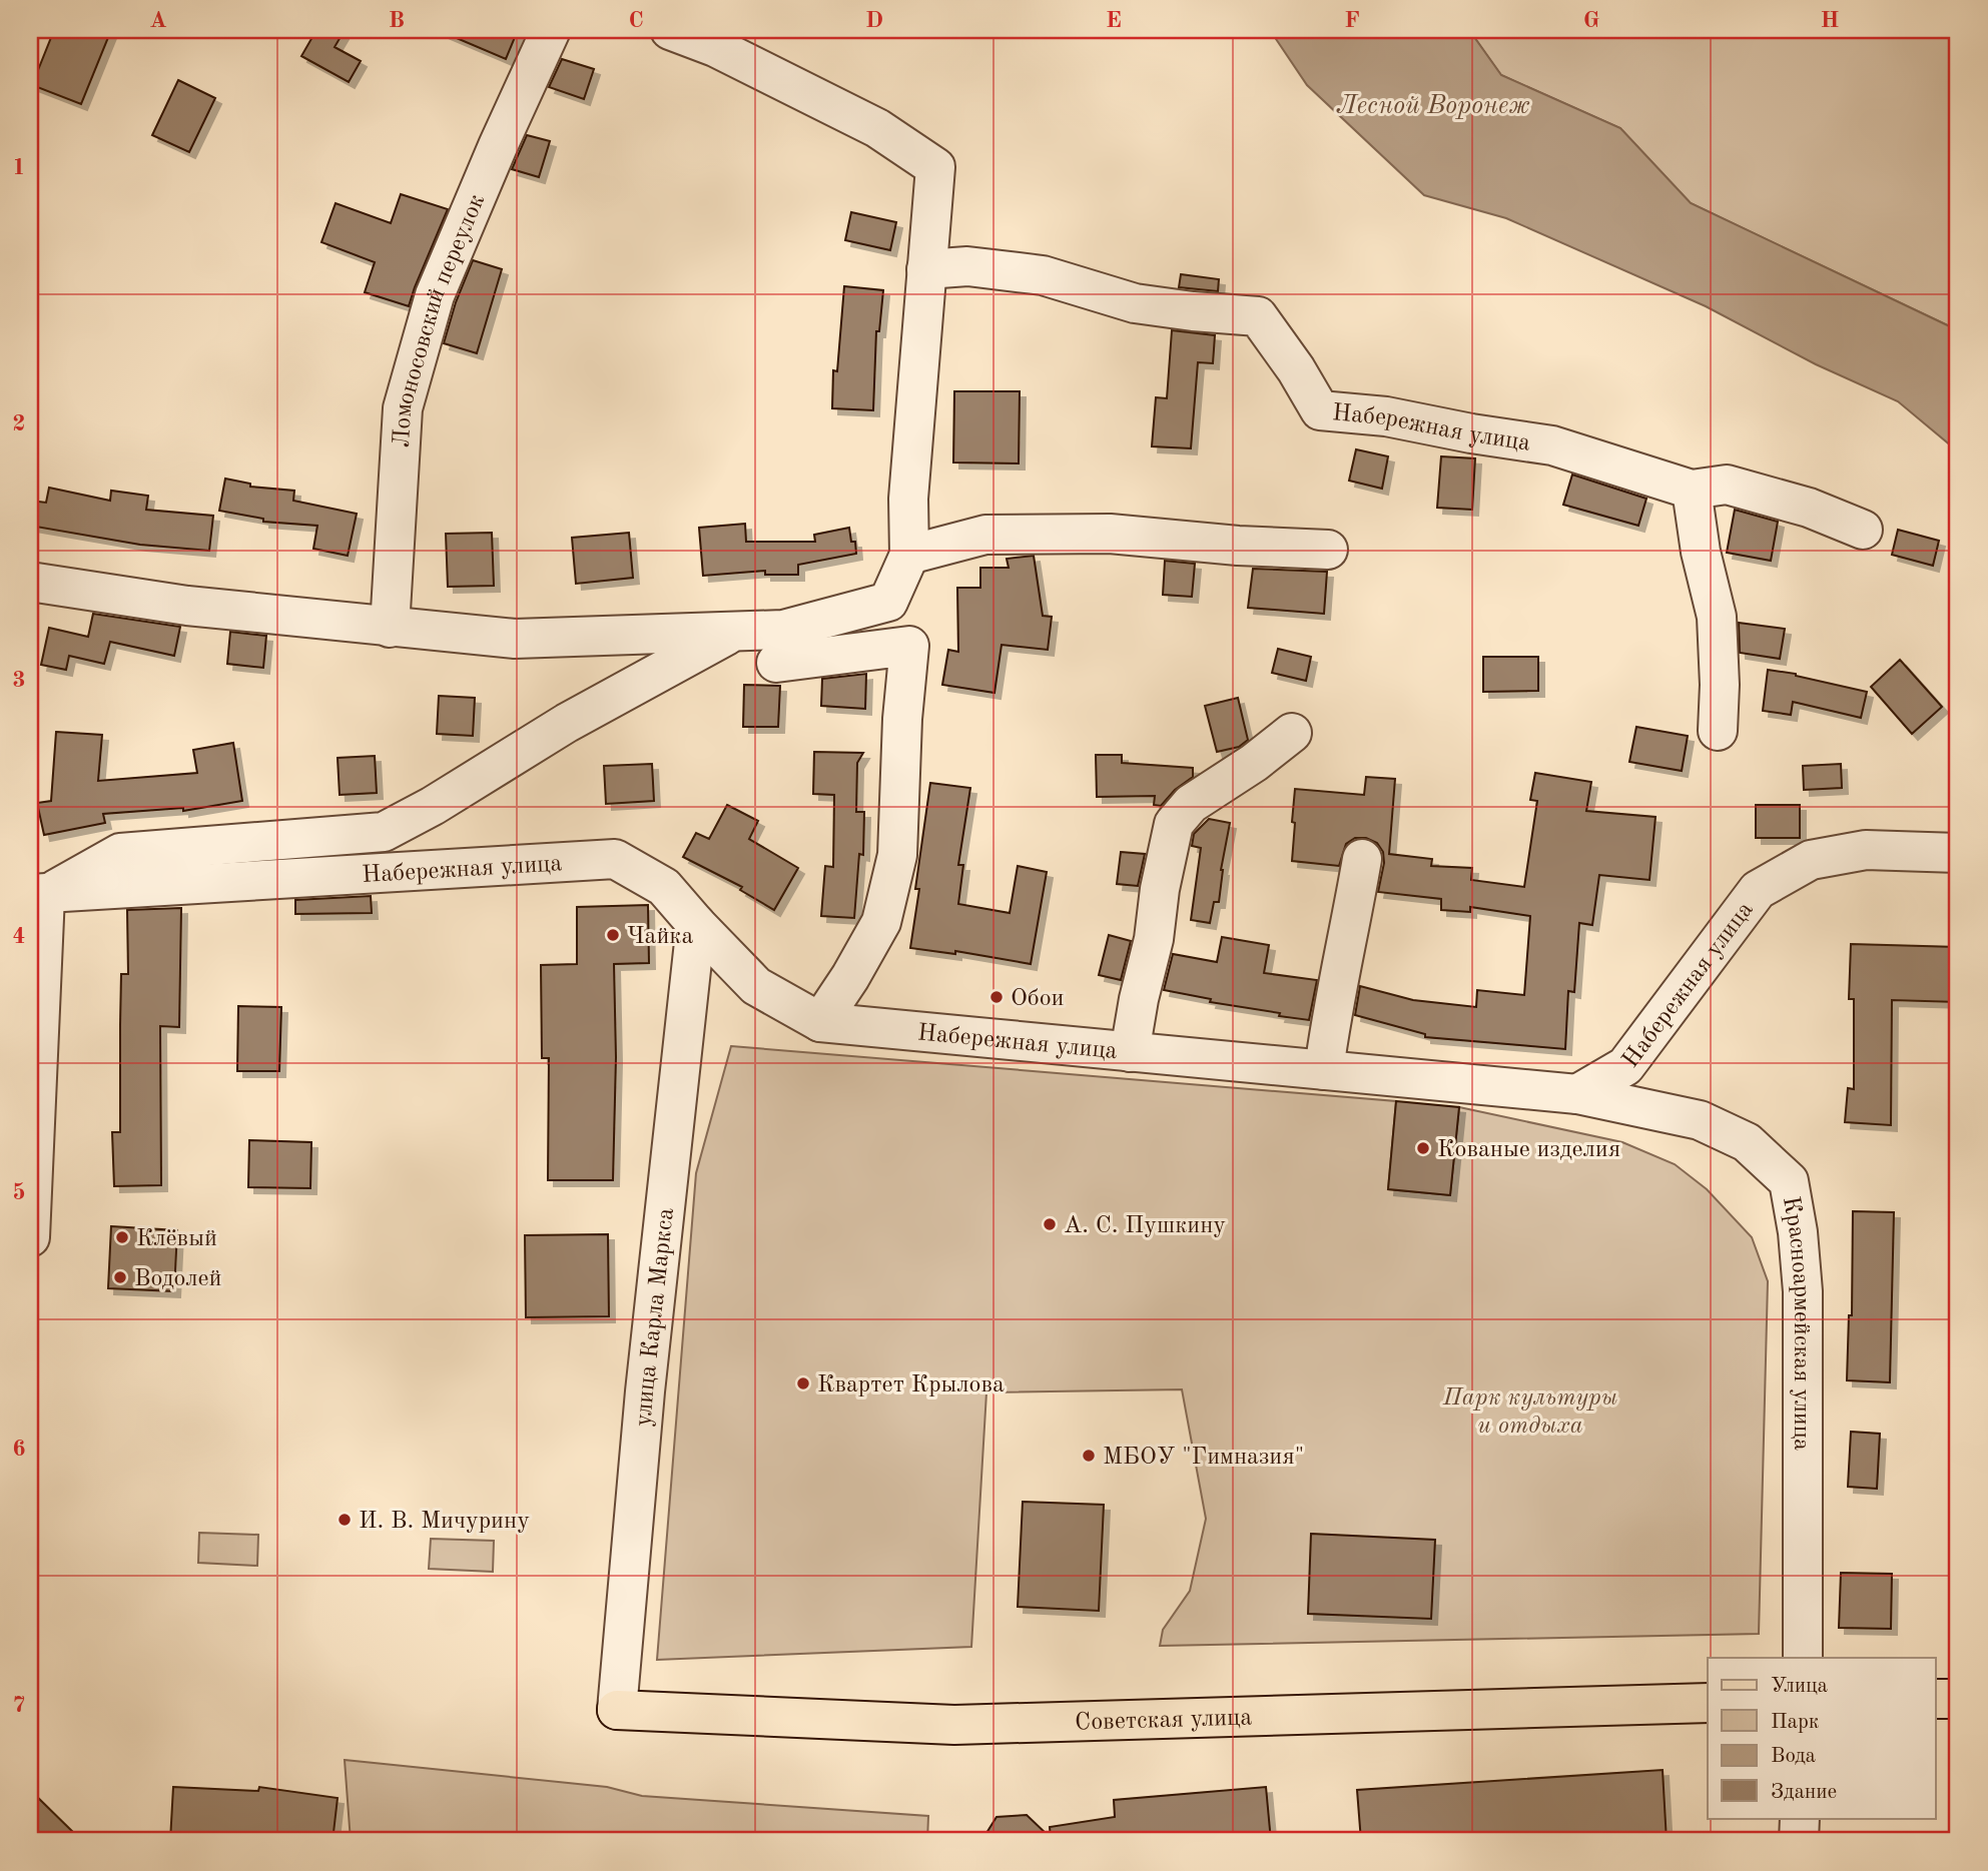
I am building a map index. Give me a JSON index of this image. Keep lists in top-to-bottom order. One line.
{"streets":{"main road":["Советская улица"],"street":["Ломоносовский переулок","Набережная улица","улица Карла Маркса","Красноармейская улица"]},"crossings":[["Ломоносовский переулок","Набережная улица"],["Набережная улица","улица Карла Маркса"],["Набережная улица","Красноармейская улица"],["улица Карла Маркса","Советская улица"]],"water":["Лесной Воронеж"],"parks":["Парк культуры и отдыха"],"places":["Чайка","Обои","Кованые изделия","А. С. Пушкину","Клёвый","Водолей","Квартет Крылова","МБОУ \"Гимназия\"","И. В. Мичурину"],"legend":["Улица","Парк","Вода","Здание"],"grid":{"columns":["A","B","C","D","E","F","G","H"],"rows":["1","2","3","4","5","6","7"]}}
